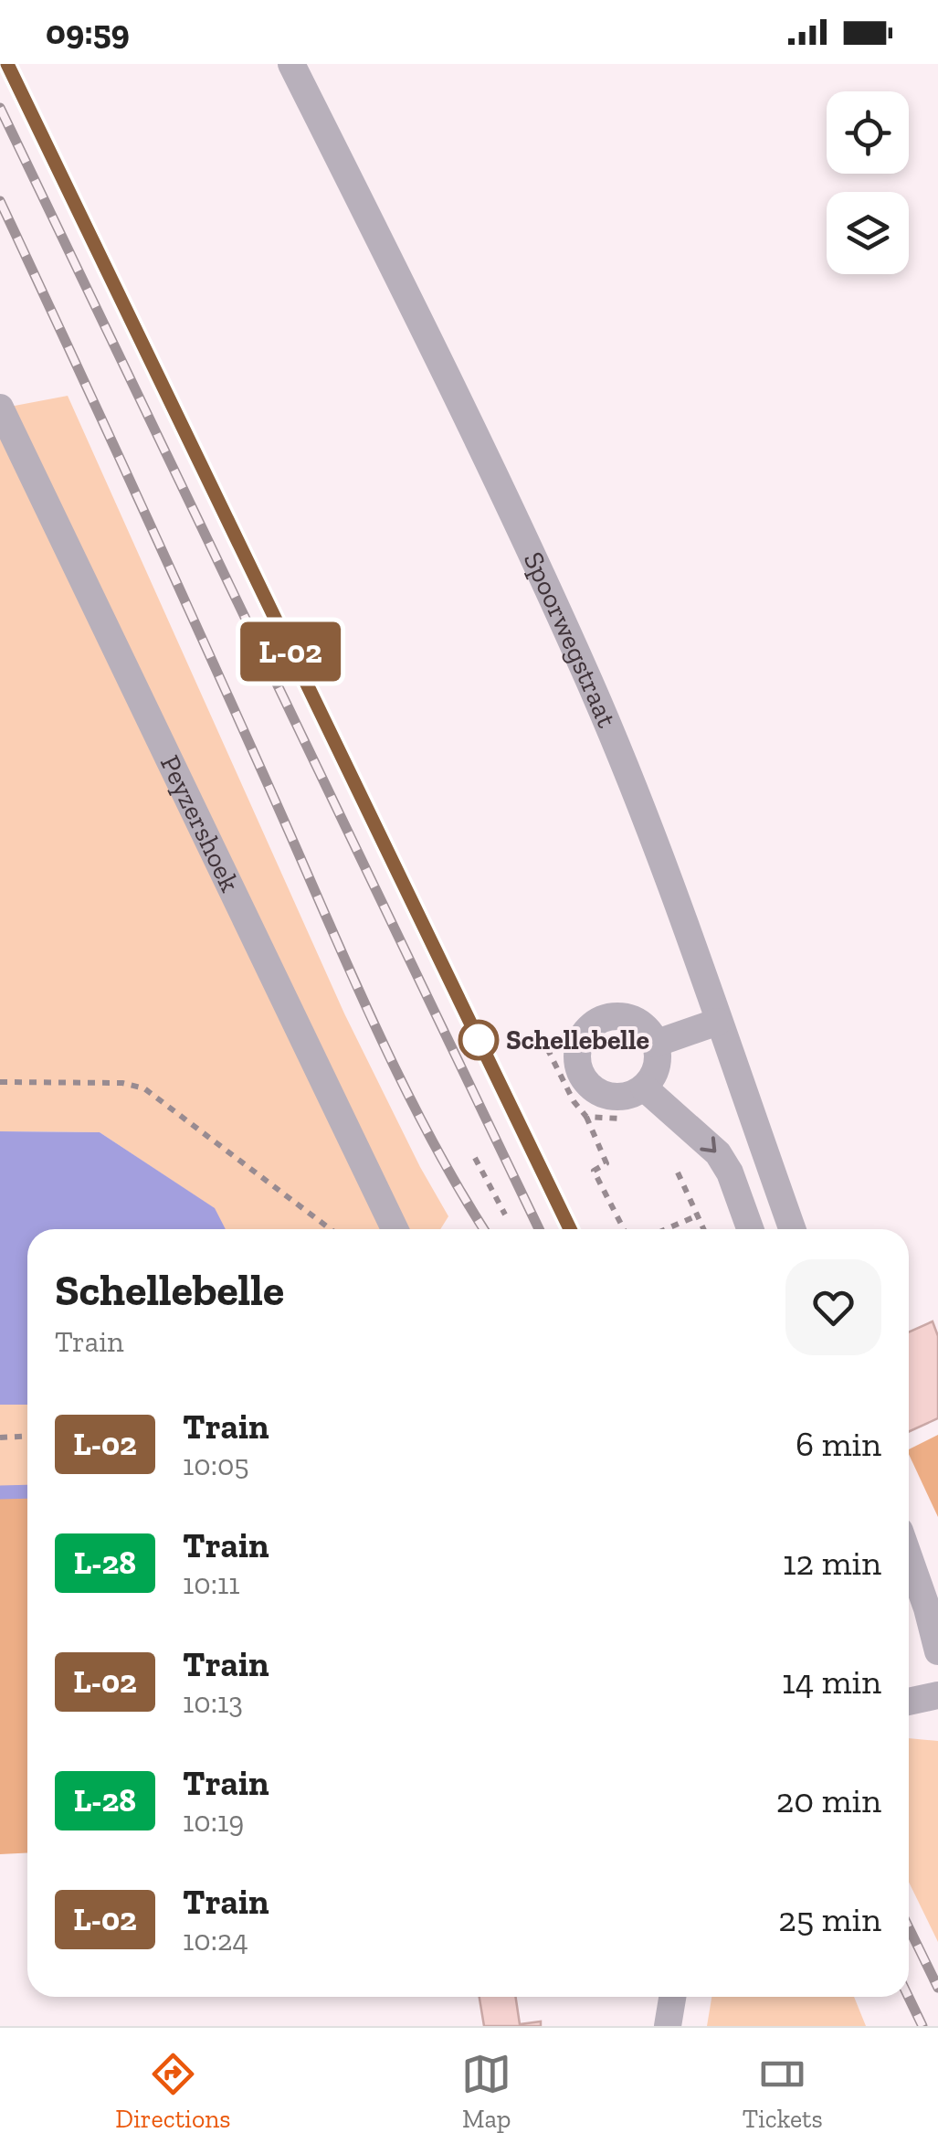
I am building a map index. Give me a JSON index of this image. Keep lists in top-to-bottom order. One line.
{"streets":{"street":["Spoorwegstraat","Peyzershoek"]},"places":["Schellebelle"],"page":{"status":"09:59","on_map":"L-02","heading":["Schellebelle","Train"],"list":[{"mark":"L-02","name":"Train","note":"10:05","value":"6 min"},{"mark":"L-28","name":"Train","note":"10:11","value":"12 min"},{"mark":"L-02","name":"Train","note":"10:13","value":"14 min"},{"mark":"L-28","name":"Train","note":"10:19","value":"20 min"},{"mark":"L-02","name":"Train","note":"10:24","value":"25 min"}],"tabs":["Directions","Map","Tickets"]}}
